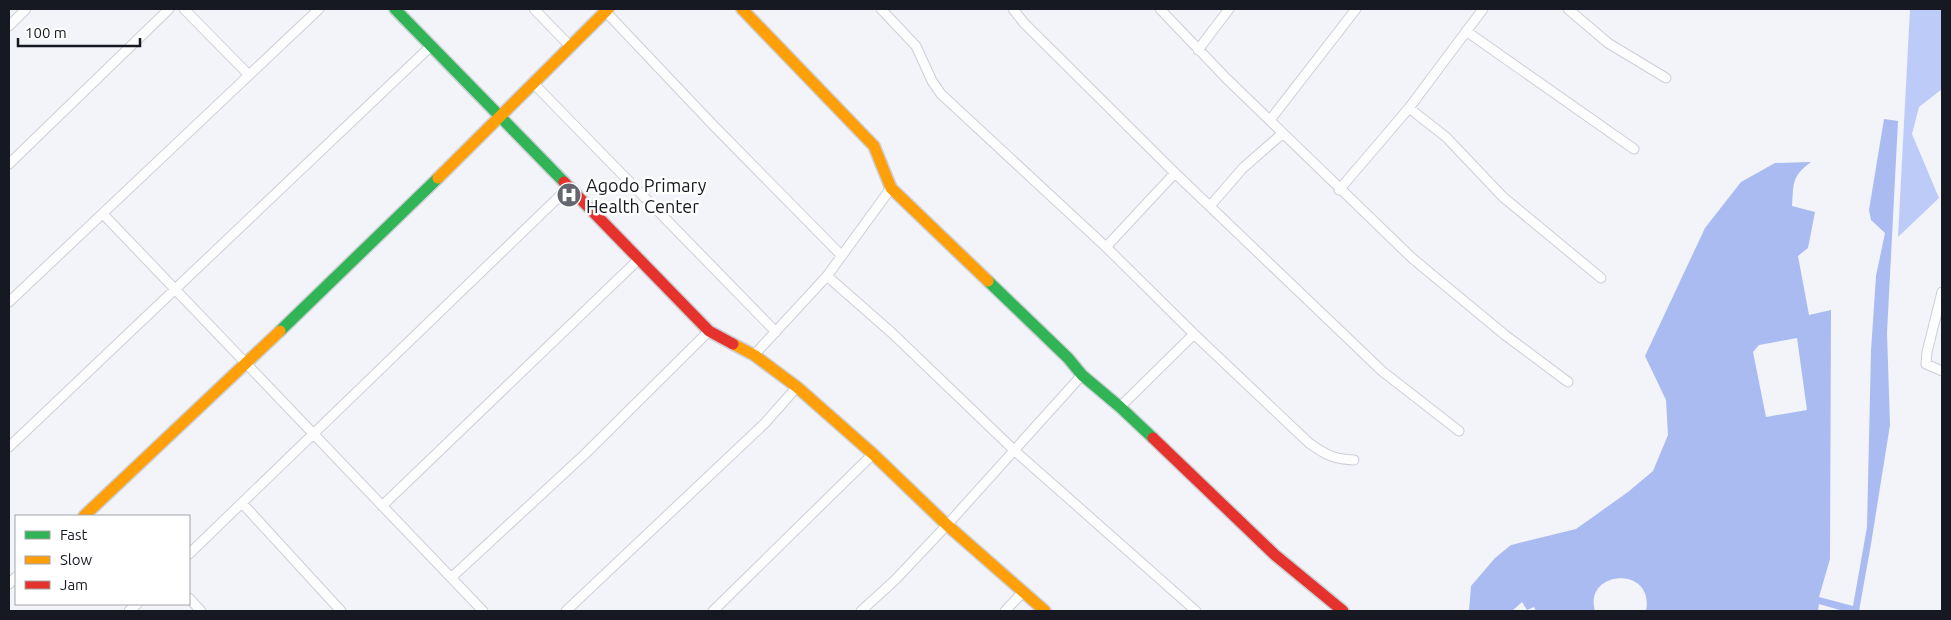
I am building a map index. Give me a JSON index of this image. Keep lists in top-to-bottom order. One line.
{"places":{"hospital":["Agodo Primary Health Center"]},"legend":["Fast","Slow","Jam"],"scale_bar":"100 m"}
